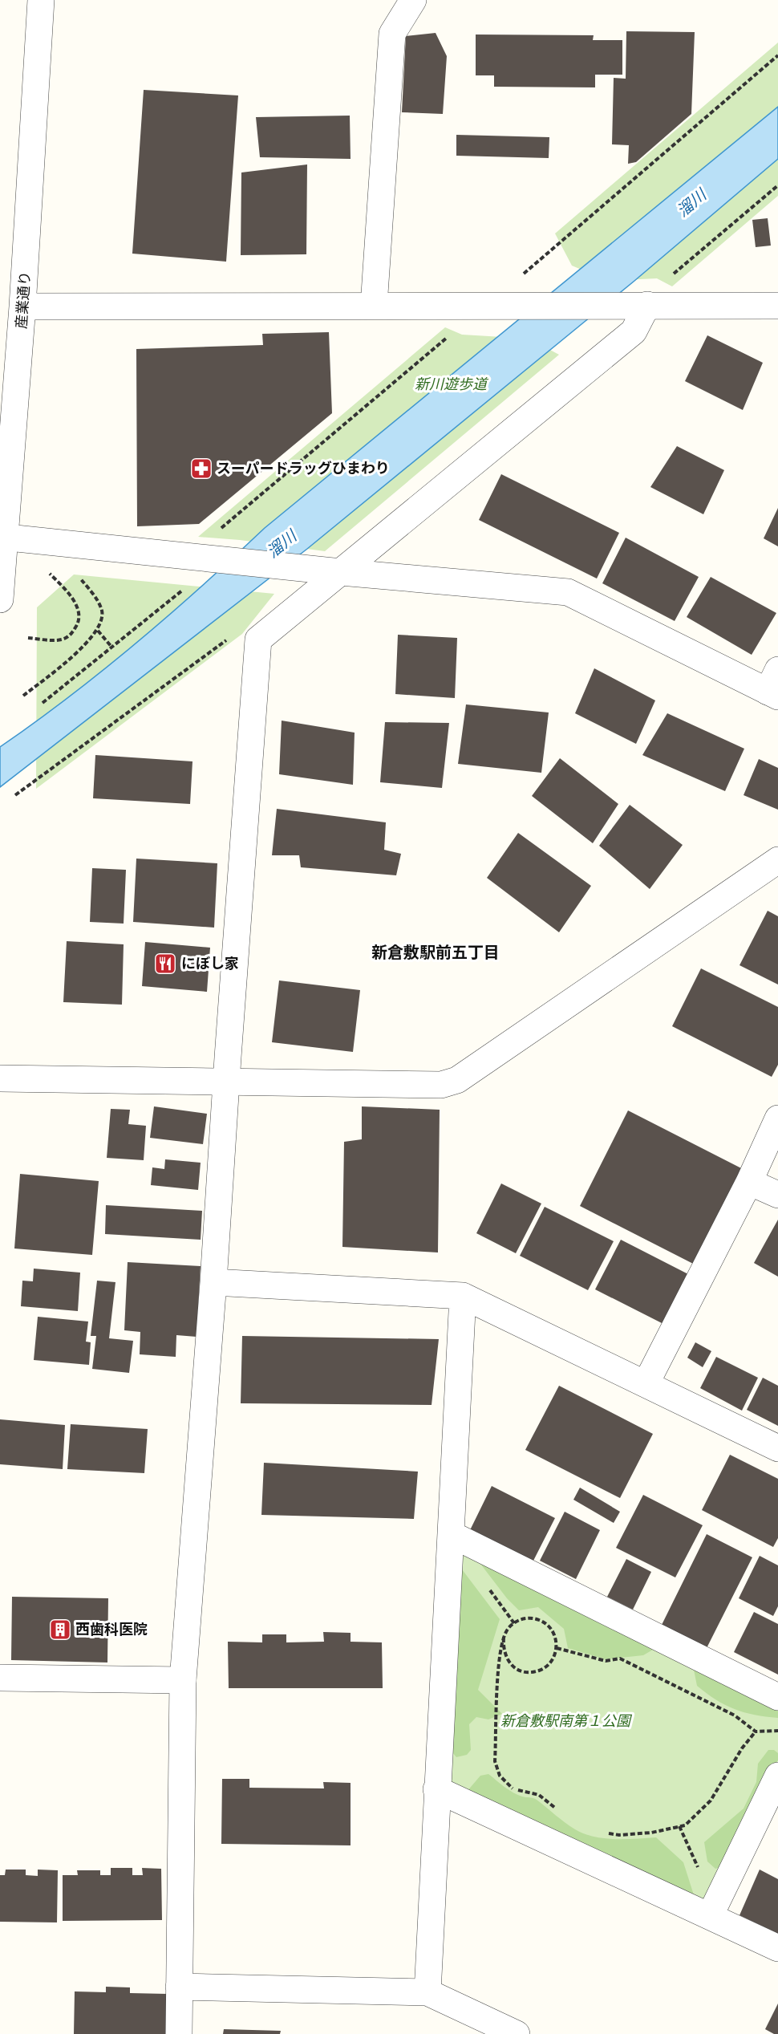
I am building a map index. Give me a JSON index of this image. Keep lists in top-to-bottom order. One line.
{"streets":{"street":["産業通り"]},"districts":["新倉敷駅前五丁目"],"water":["溜川"],"parks":["新川遊歩道","新倉敷駅南第１公園"],"places":{"pharmacy":["スーパードラッグひまわり"],"restaurant":["にぼし家"],"building":["西歯科医院"]}}
